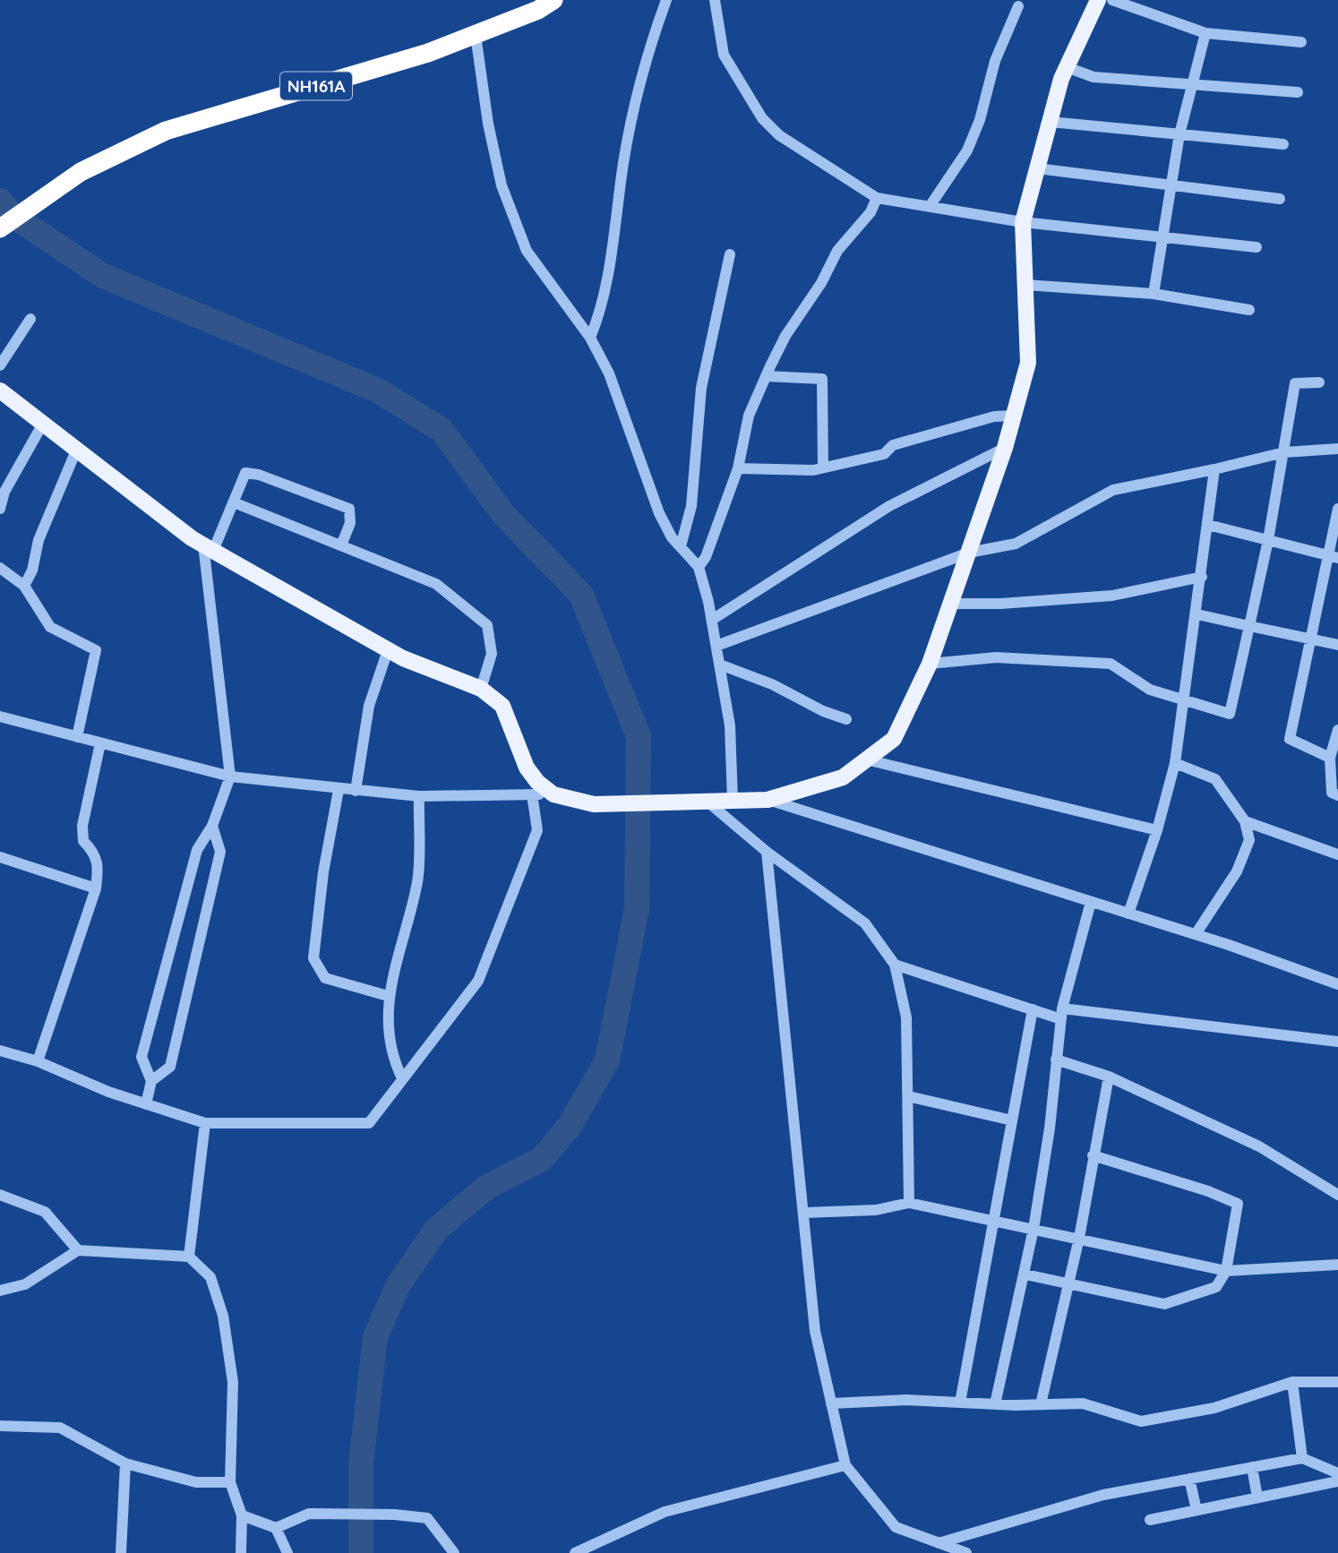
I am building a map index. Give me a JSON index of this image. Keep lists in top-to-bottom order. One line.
{"streets":{"highway":["NH161A"]}}
